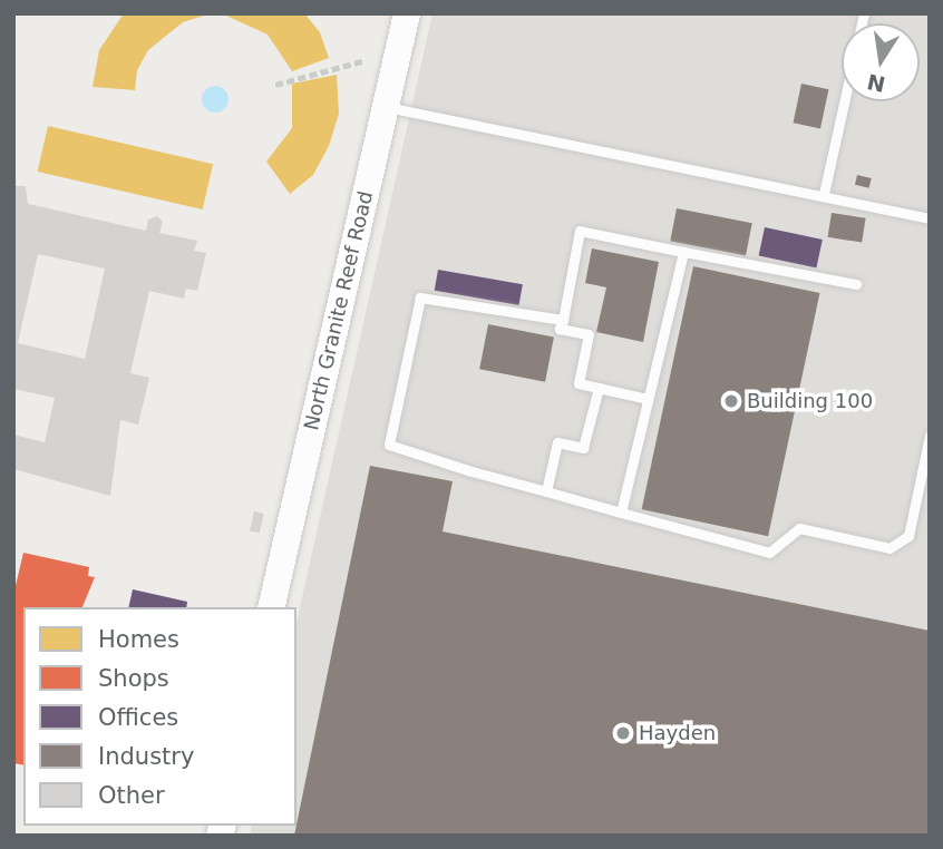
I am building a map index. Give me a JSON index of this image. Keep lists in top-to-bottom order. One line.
{"streets":{"street":["North Granite Reef Road"]},"places":["Building 100","Hayden"],"legend":["Homes","Shops","Offices","Industry","Other"],"north":"bottom"}
